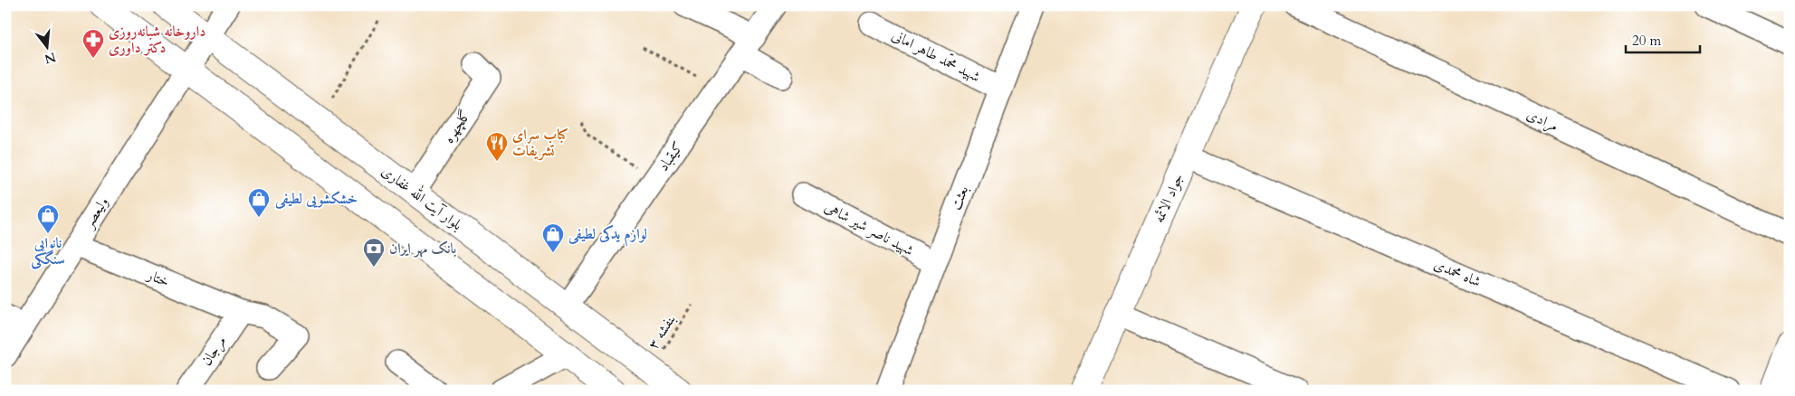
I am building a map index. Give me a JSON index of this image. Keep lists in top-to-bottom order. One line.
{"streets":{"main road":["بلوار آیت الله غفاری","جواد الائمه"],"street":["شهید محمّد طاهر امانی","مرادی","گلچهره","کیقباد","بعثت","ولیعصر","شهید ناصر شیر شاهی","شاه محمدی","ختار","مرجان"],"path":["بنفشه ۳"]},"crossings":[["شهید محمّد طاهر امانی","بعثت"],["گلچهره","بلوار آیت الله غفاری"],["کیقباد","بلوار آیت الله غفاری"],["بلوار آیت الله غفاری","ولیعصر"],["بلوار آیت الله غفاری","بنفشه ۳"],["بعثت","شهید ناصر شیر شاهی"],["جواد الائمه","شاه محمدی"],["ولیعصر","ختار"],["ختار","مرجان"]],"places":{"pharmacy":["داروخانه شبانه‌روزی دکتر داوری"],"restaurant":["کباب سرای تشریفات"],"shop":["خشکشویی لطیفی","نانوایی سنگکی","لوازم یدکی لطیفی"],"bank":["بانک مهر ایران"]},"scale_bar":"20 m","north":"bottom"}
